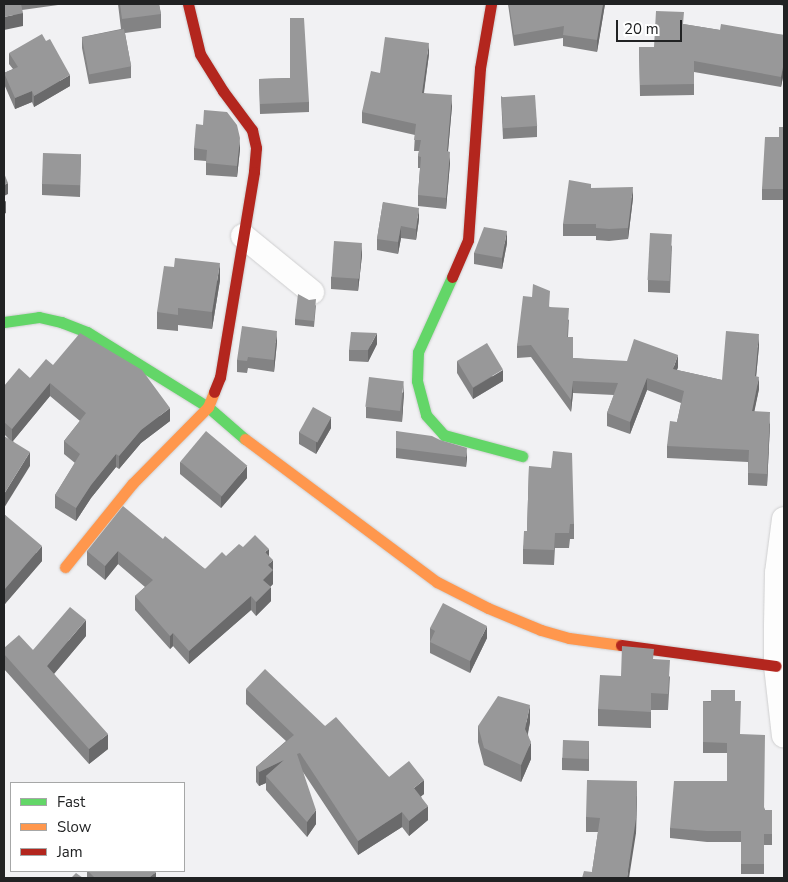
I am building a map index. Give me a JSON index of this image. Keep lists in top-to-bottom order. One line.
{"legend":["Fast","Slow","Jam"],"scale_bar":"20 m"}
